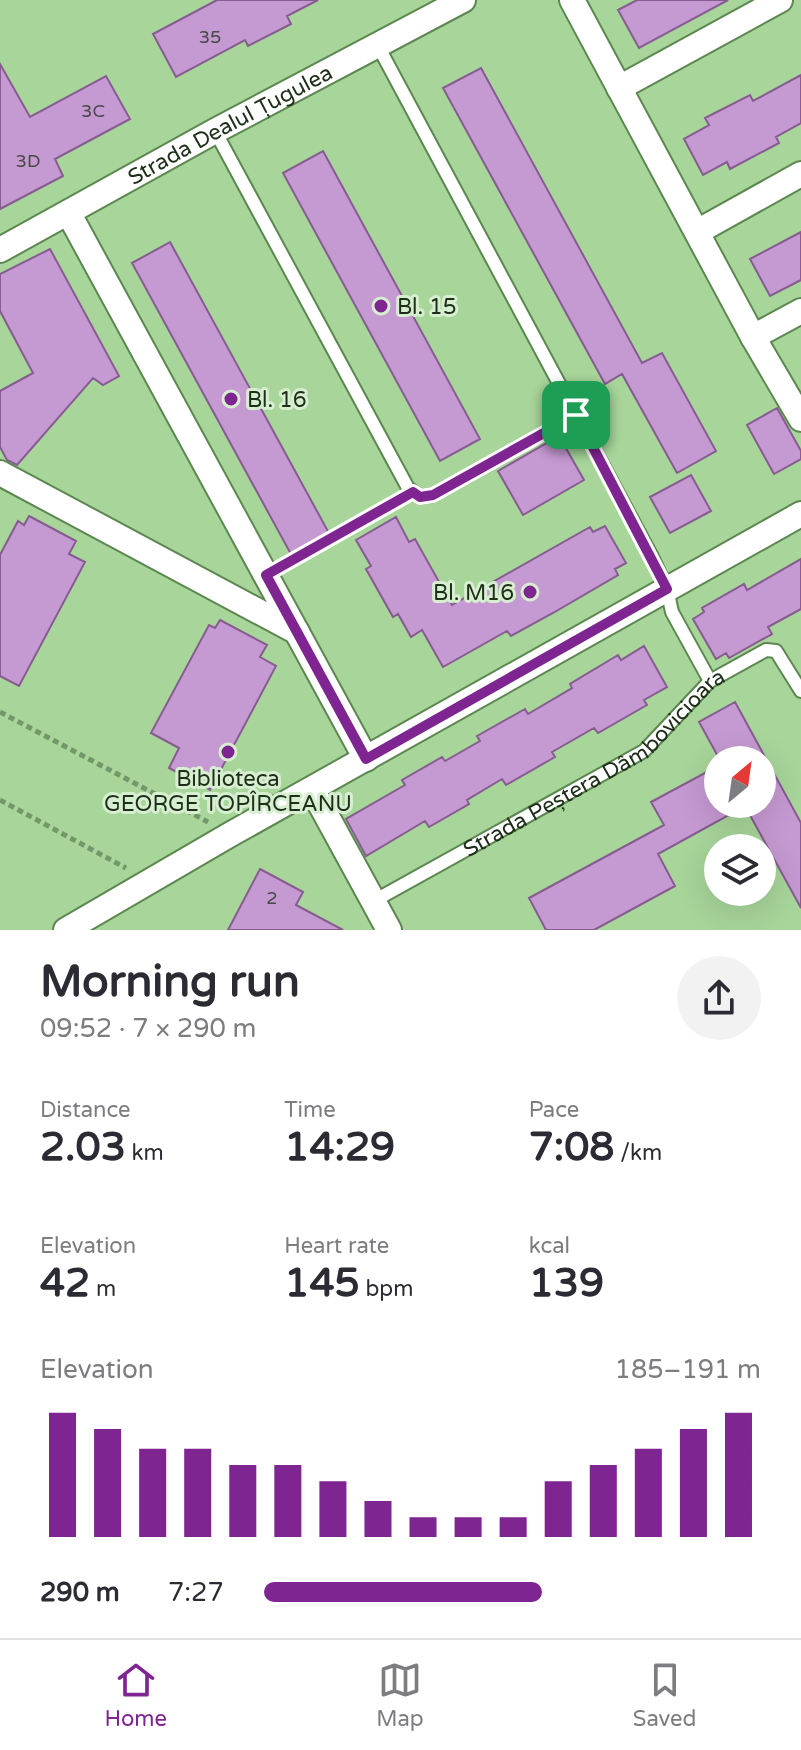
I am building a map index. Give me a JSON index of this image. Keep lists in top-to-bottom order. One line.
{"streets":{"street":["Strada Dealul Țugulea"],"lane":["Strada Peștera Dâmbovicioara"]},"places":["Bl. 15","Bl. 16","Bl. M16","Biblioteca GEORGE TOPÎRCEANU"],"house_numbers":["35","3C","3D","2"],"north":"top right","page":{"heading":["Morning run","09:52 · 7 × 290 m"],"stats":[["Distance","2.03 km"],["Time","14:29"],["Pace","7:08 /km"],["Elevation","42 m"],["Heart rate","145 bpm"],["kcal","139"]],"chart":["Elevation","185–191 m"],"list":[{"name":"290 m","note":"7:27"}],"tabs":["Home","Map","Saved"]}}
